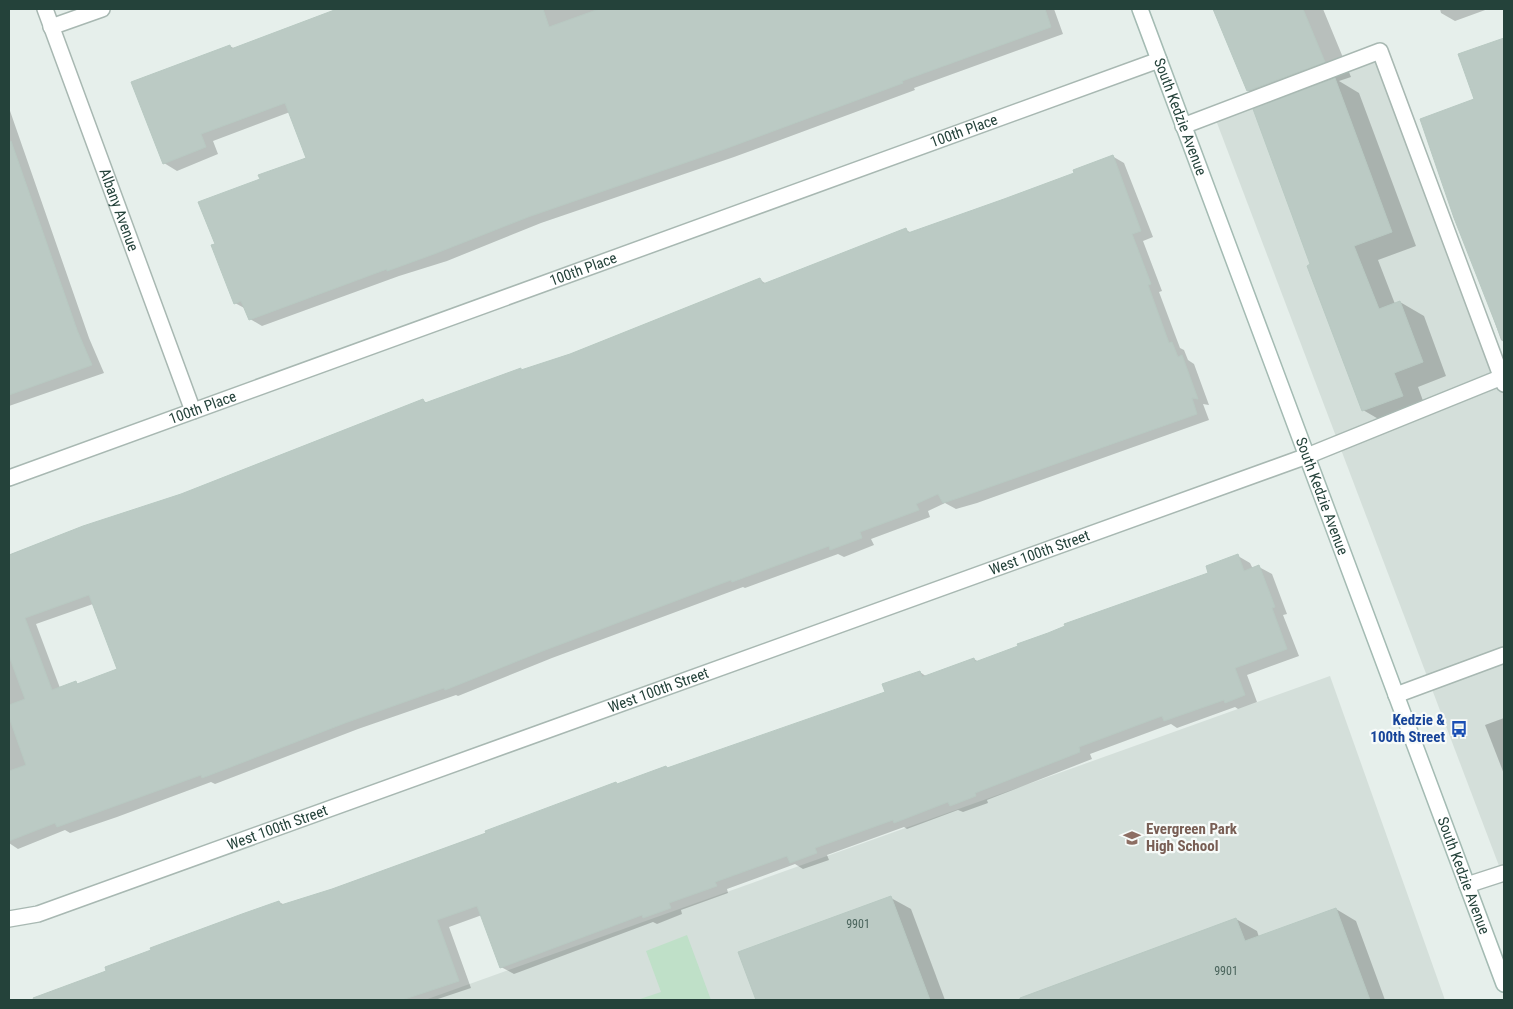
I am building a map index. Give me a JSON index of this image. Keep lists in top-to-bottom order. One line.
{"streets":{"street":["South Kedzie Avenue","100th Place","Albany Avenue","West 100th Street"]},"crossings":[["South Kedzie Avenue","100th Place"],["South Kedzie Avenue","West 100th Street"],["100th Place","Albany Avenue"]],"places":{"bus stop":["Kedzie & 100th Street"],"school or university":["Evergreen Park High School"]},"house_numbers":["9901","9901"]}
